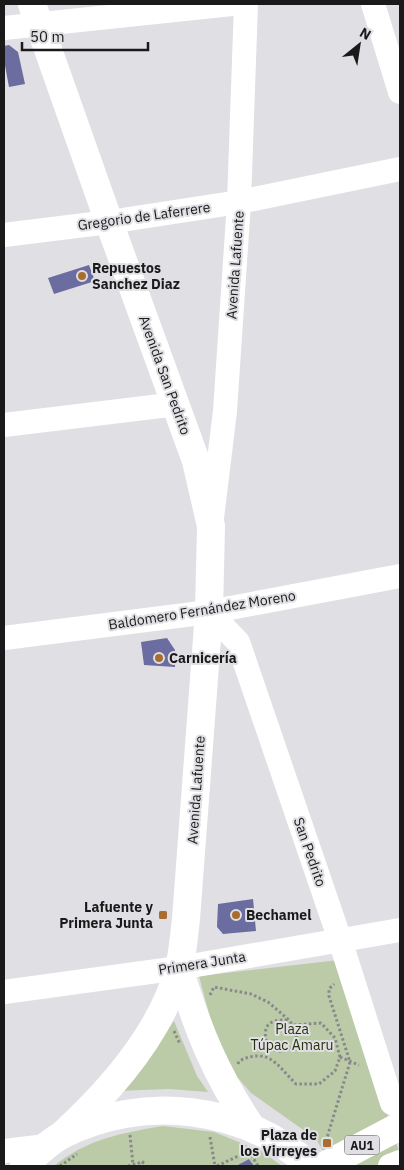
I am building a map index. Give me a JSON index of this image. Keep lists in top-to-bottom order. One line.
{"streets":{"main road":["Avenida Lafuente","Avenida San Pedrito","AU1"],"street":["Gregorio de Laferrere","Baldomero Fernández Moreno","San Pedrito","Primera Junta"]},"crossings":[["Gregorio de Laferrere","Avenida Lafuente"],["Gregorio de Laferrere","Avenida San Pedrito"],["Avenida Lafuente","Avenida San Pedrito"],["Avenida Lafuente","Baldomero Fernández Moreno"],["Avenida Lafuente","San Pedrito"],["Avenida Lafuente","Primera Junta"],["Avenida San Pedrito","Baldomero Fernández Moreno"],["Avenida San Pedrito","San Pedrito"],["Baldomero Fernández Moreno","San Pedrito"],["San Pedrito","Primera Junta"],["San Pedrito","AU1"]],"parks":["Plaza Túpac Amaru"],"places":{"other":["Repuestos Sanchez Diaz","Carnicería","Bechamel"],"transit":["Lafuente y Primera Junta","Plaza de los Virreyes"]},"scale_bar":"50 m","north":"top right"}
